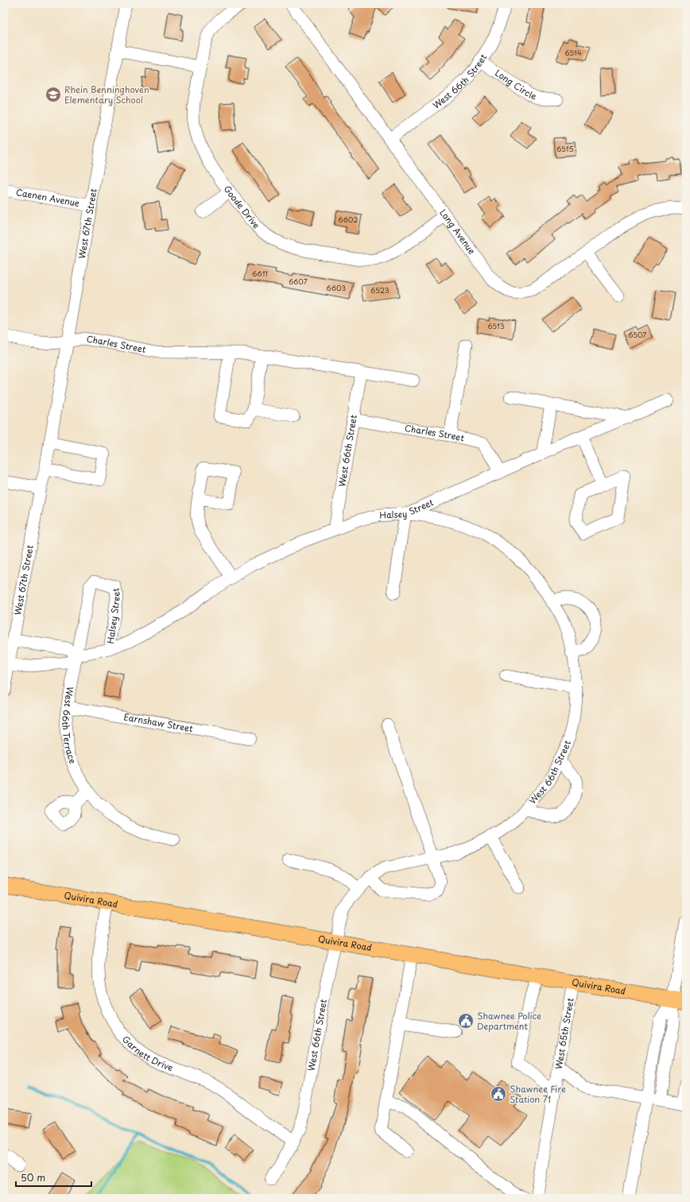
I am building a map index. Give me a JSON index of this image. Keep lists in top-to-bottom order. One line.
{"streets":{"main road":["Quivira Road"],"street":["West 66th Street","Long Circle","Caenen Avenue","Goode Drive","West 67th Street","Long Avenue","Charles Street","Halsey Street","Earnshaw Street","West 66th Terrace","West 65th Street","Garnett Drive"]},"crossings":[["West 66th Street","Long Circle"],["West 66th Street","Long Avenue"],["West 66th Street","Charles Street"],["West 66th Street","Halsey Street"],["West 66th Street","Quivira Road"],["West 66th Street","Garnett Drive"],["Caenen Avenue","West 67th Street"],["Goode Drive","Long Avenue"],["West 67th Street","Charles Street"],["West 67th Street","Halsey Street"],["Charles Street","Halsey Street"],["Halsey Street","West 66th Terrace"],["Earnshaw Street","West 66th Terrace"],["Quivira Road","West 65th Street"],["Quivira Road","Garnett Drive"]],"places":{"school or university":["Rhein Benninghoven Elementary School"],"public building":["Shawnee Police Department","Shawnee Fire Station 71"]},"house_numbers":["6514","6515","6602","6611","6607","6603","6523","6513","6507"],"scale_bar":"50 m"}
